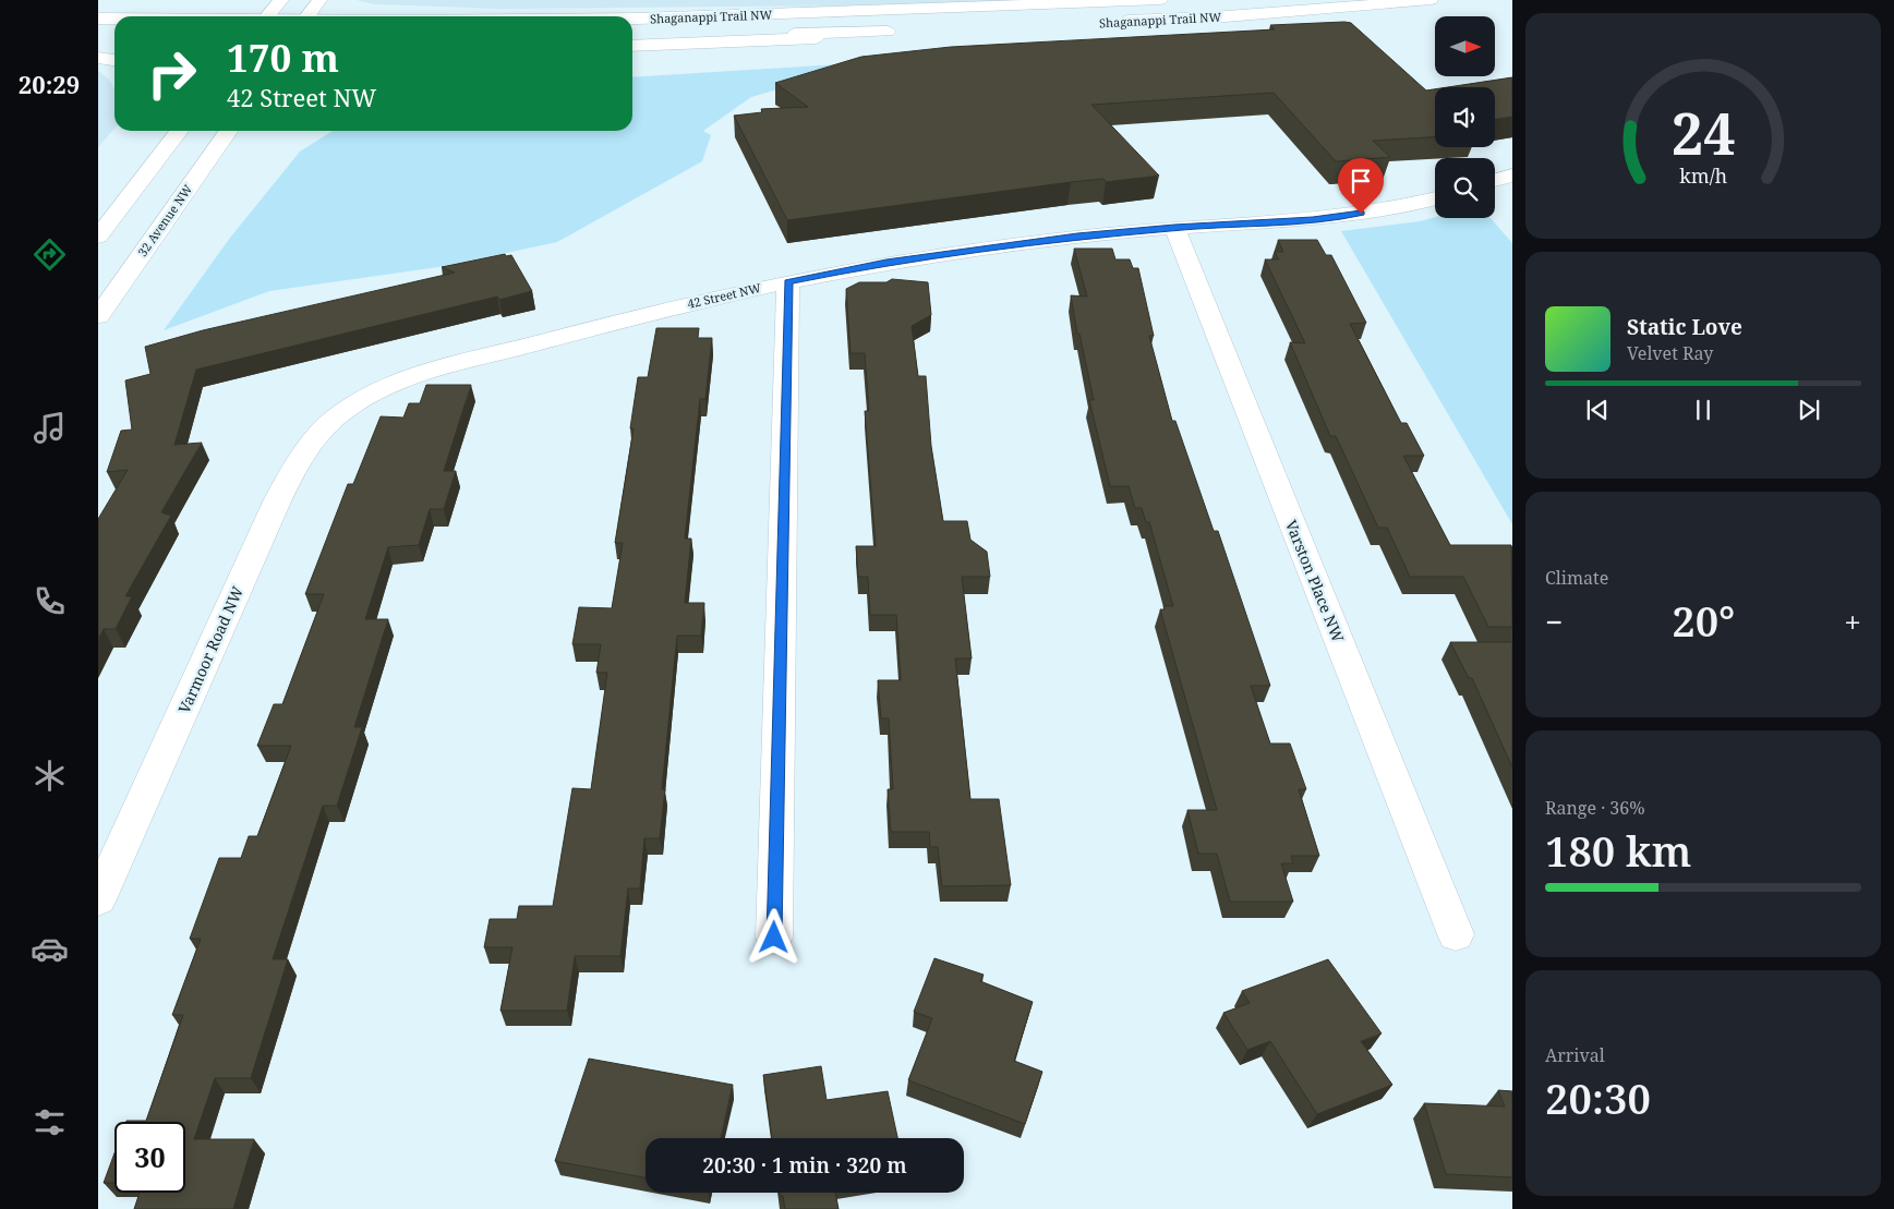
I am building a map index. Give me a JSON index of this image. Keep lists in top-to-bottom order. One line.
{"streets":{"main road":["Shaganappi Trail NW","32 Avenue NW","42 Street NW","Varston Place NW","Varmoor Road NW"]},"crossings":[["42 Street NW","Varston Place NW"],["42 Street NW","Varmoor Road NW"]],"north":"right","page":{"tabs":"20:29","turn":["170 m","42 Street NW"],"song":["Static Love","Velvet Ray"],"tile":["Climate",["Range · 36%","180 km"],["Arrival","20:30"]],"heat":["−","20°","+"],"limit":"30","trip":"20:30 · 1 min · 320 m","gauge":["24","km/h"]}}
